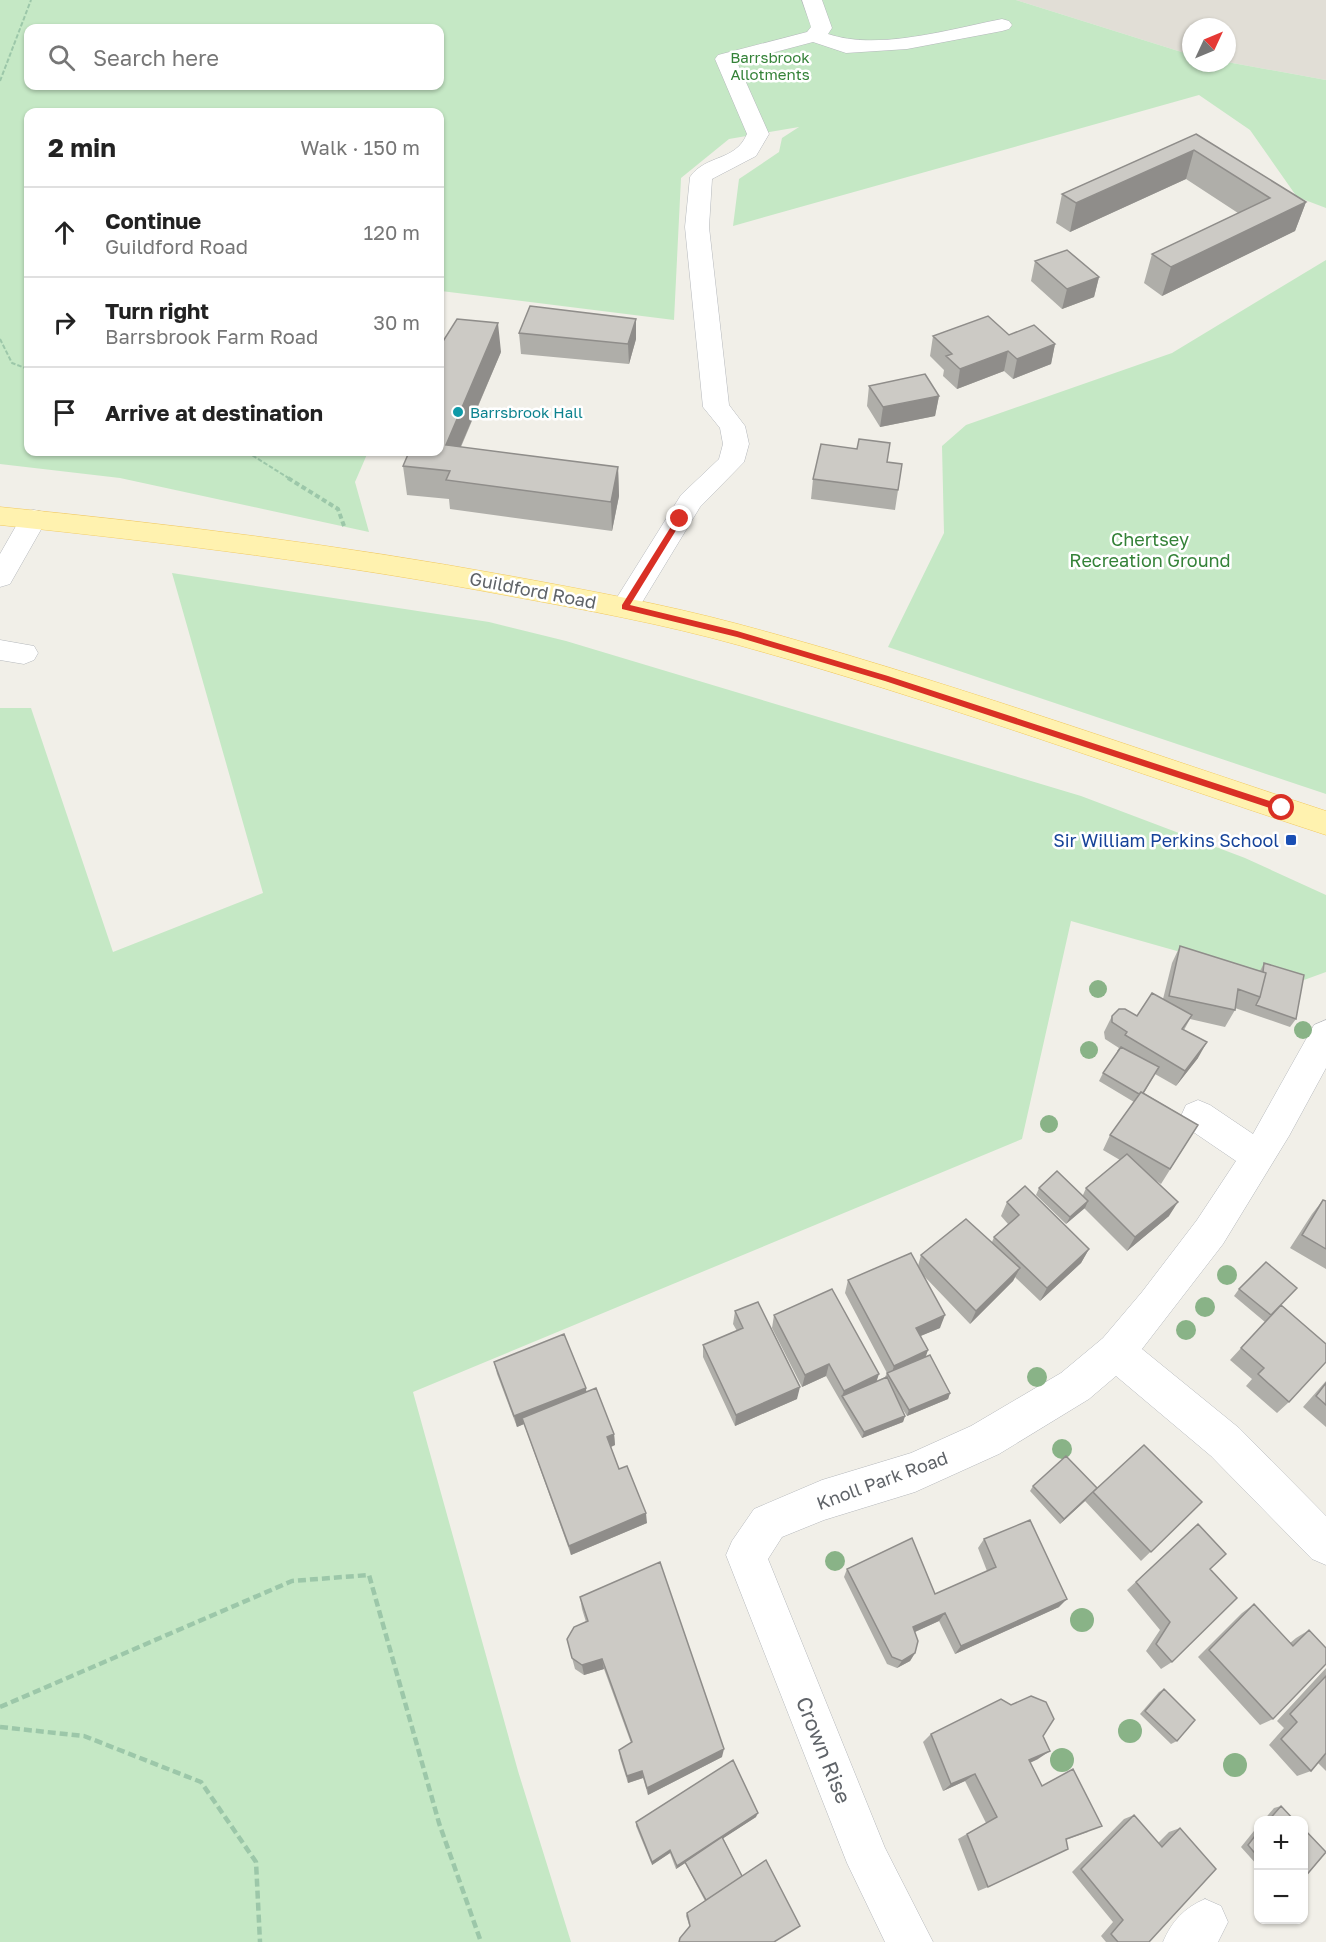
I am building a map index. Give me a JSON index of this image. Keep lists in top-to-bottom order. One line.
{"streets":{"main road":["Guildford Road"],"street":["Knoll Park Road","Crown Rise"]},"crossings":[["Knoll Park Road","Crown Rise"]],"parks":["Barrsbrook Allotments","Chertsey Recreation Ground"],"places":{"other":["Barrsbrook Hall"],"transit":["Sir William Perkins School"]},"north":"top right","page":{"search":"Search here","heading":["2 min","Walk · 150 m"],"list":[["Continue","Guildford Road","120 m"],["Turn right","Barrsbrook Farm Road","30 m"],"Arrive at destination"],"map_buttons":["+","−"]}}
